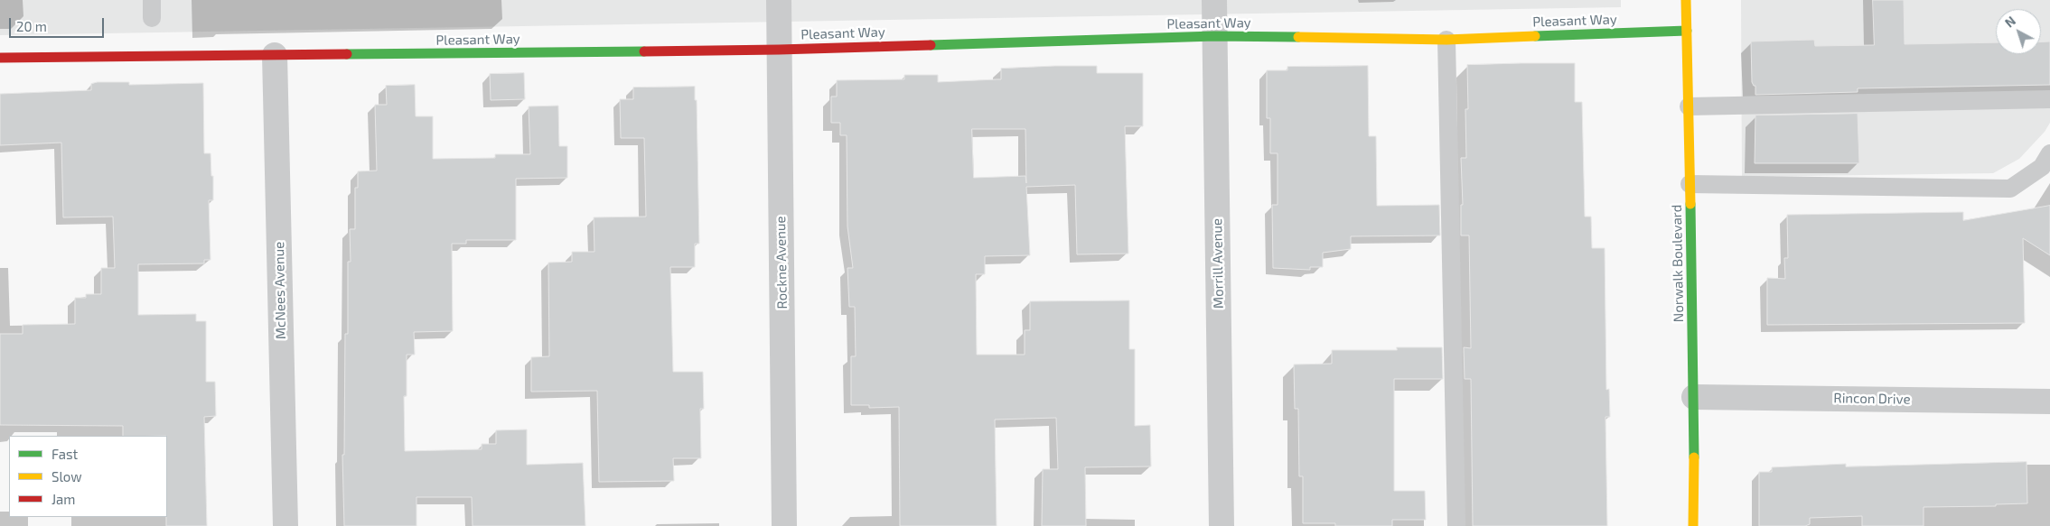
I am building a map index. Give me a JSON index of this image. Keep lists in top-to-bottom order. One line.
{"streets":{"street":["Pleasant Way","Rockne Avenue","Morrill Avenue","Norwalk Boulevard","McNees Avenue","Rincon Drive"]},"crossings":[["Pleasant Way","Rockne Avenue"],["Pleasant Way","Morrill Avenue"],["Pleasant Way","Norwalk Boulevard"],["Pleasant Way","McNees Avenue"],["Norwalk Boulevard","Rincon Drive"]],"legend":["Fast","Slow","Jam"],"scale_bar":"20 m","north":"top left"}
